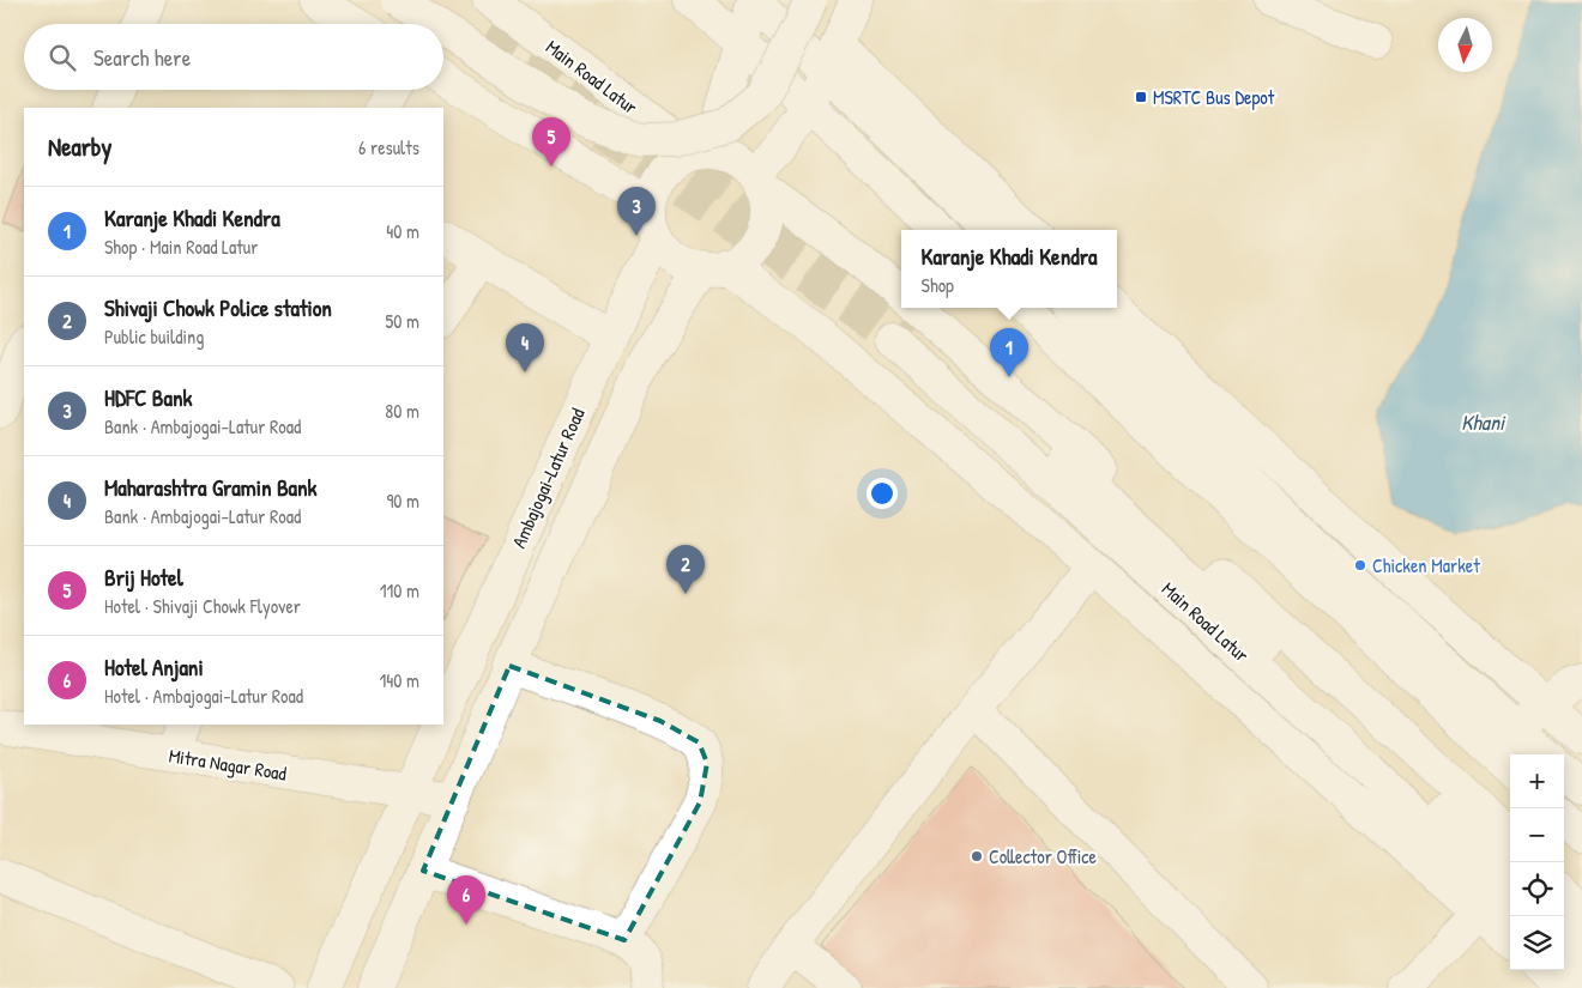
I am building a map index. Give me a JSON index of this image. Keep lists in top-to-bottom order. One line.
{"streets":{"main road":["Main Road Latur","Ambajogai-Latur Road","Mitra Nagar Road"]},"crossings":[["Main Road Latur","Ambajogai-Latur Road"]],"water":["Khani"],"places":{"transit":["MSRTC Bus Depot"],"other":["Chicken Market","Collector Office"]},"north":"bottom","page":{"search":"Search here","heading":["Nearby","6 results"],"pins":["5","3","4","1","2","6"],"list":[{"mark":"1","name":"Karanje Khadi Kendra","note":"Shop · Main Road Latur","value":"40 m"},{"mark":"2","name":"Shivaji Chowk Police station","note":"Public building","value":"50 m"},{"mark":"3","name":"HDFC Bank","note":"Bank · Ambajogai-Latur Road","value":"80 m"},{"mark":"4","name":"Maharashtra Gramin Bank","note":"Bank · Ambajogai-Latur Road","value":"90 m"},{"mark":"5","name":"Brij Hotel","note":"Hotel · Shivaji Chowk Flyover","value":"110 m"},{"mark":"6","name":"Hotel Anjani","note":"Hotel · Ambajogai-Latur Road","value":"140 m"}],"popup":["Karanje Khadi Kendra","Shop"],"map_buttons":["+","−"]}}
